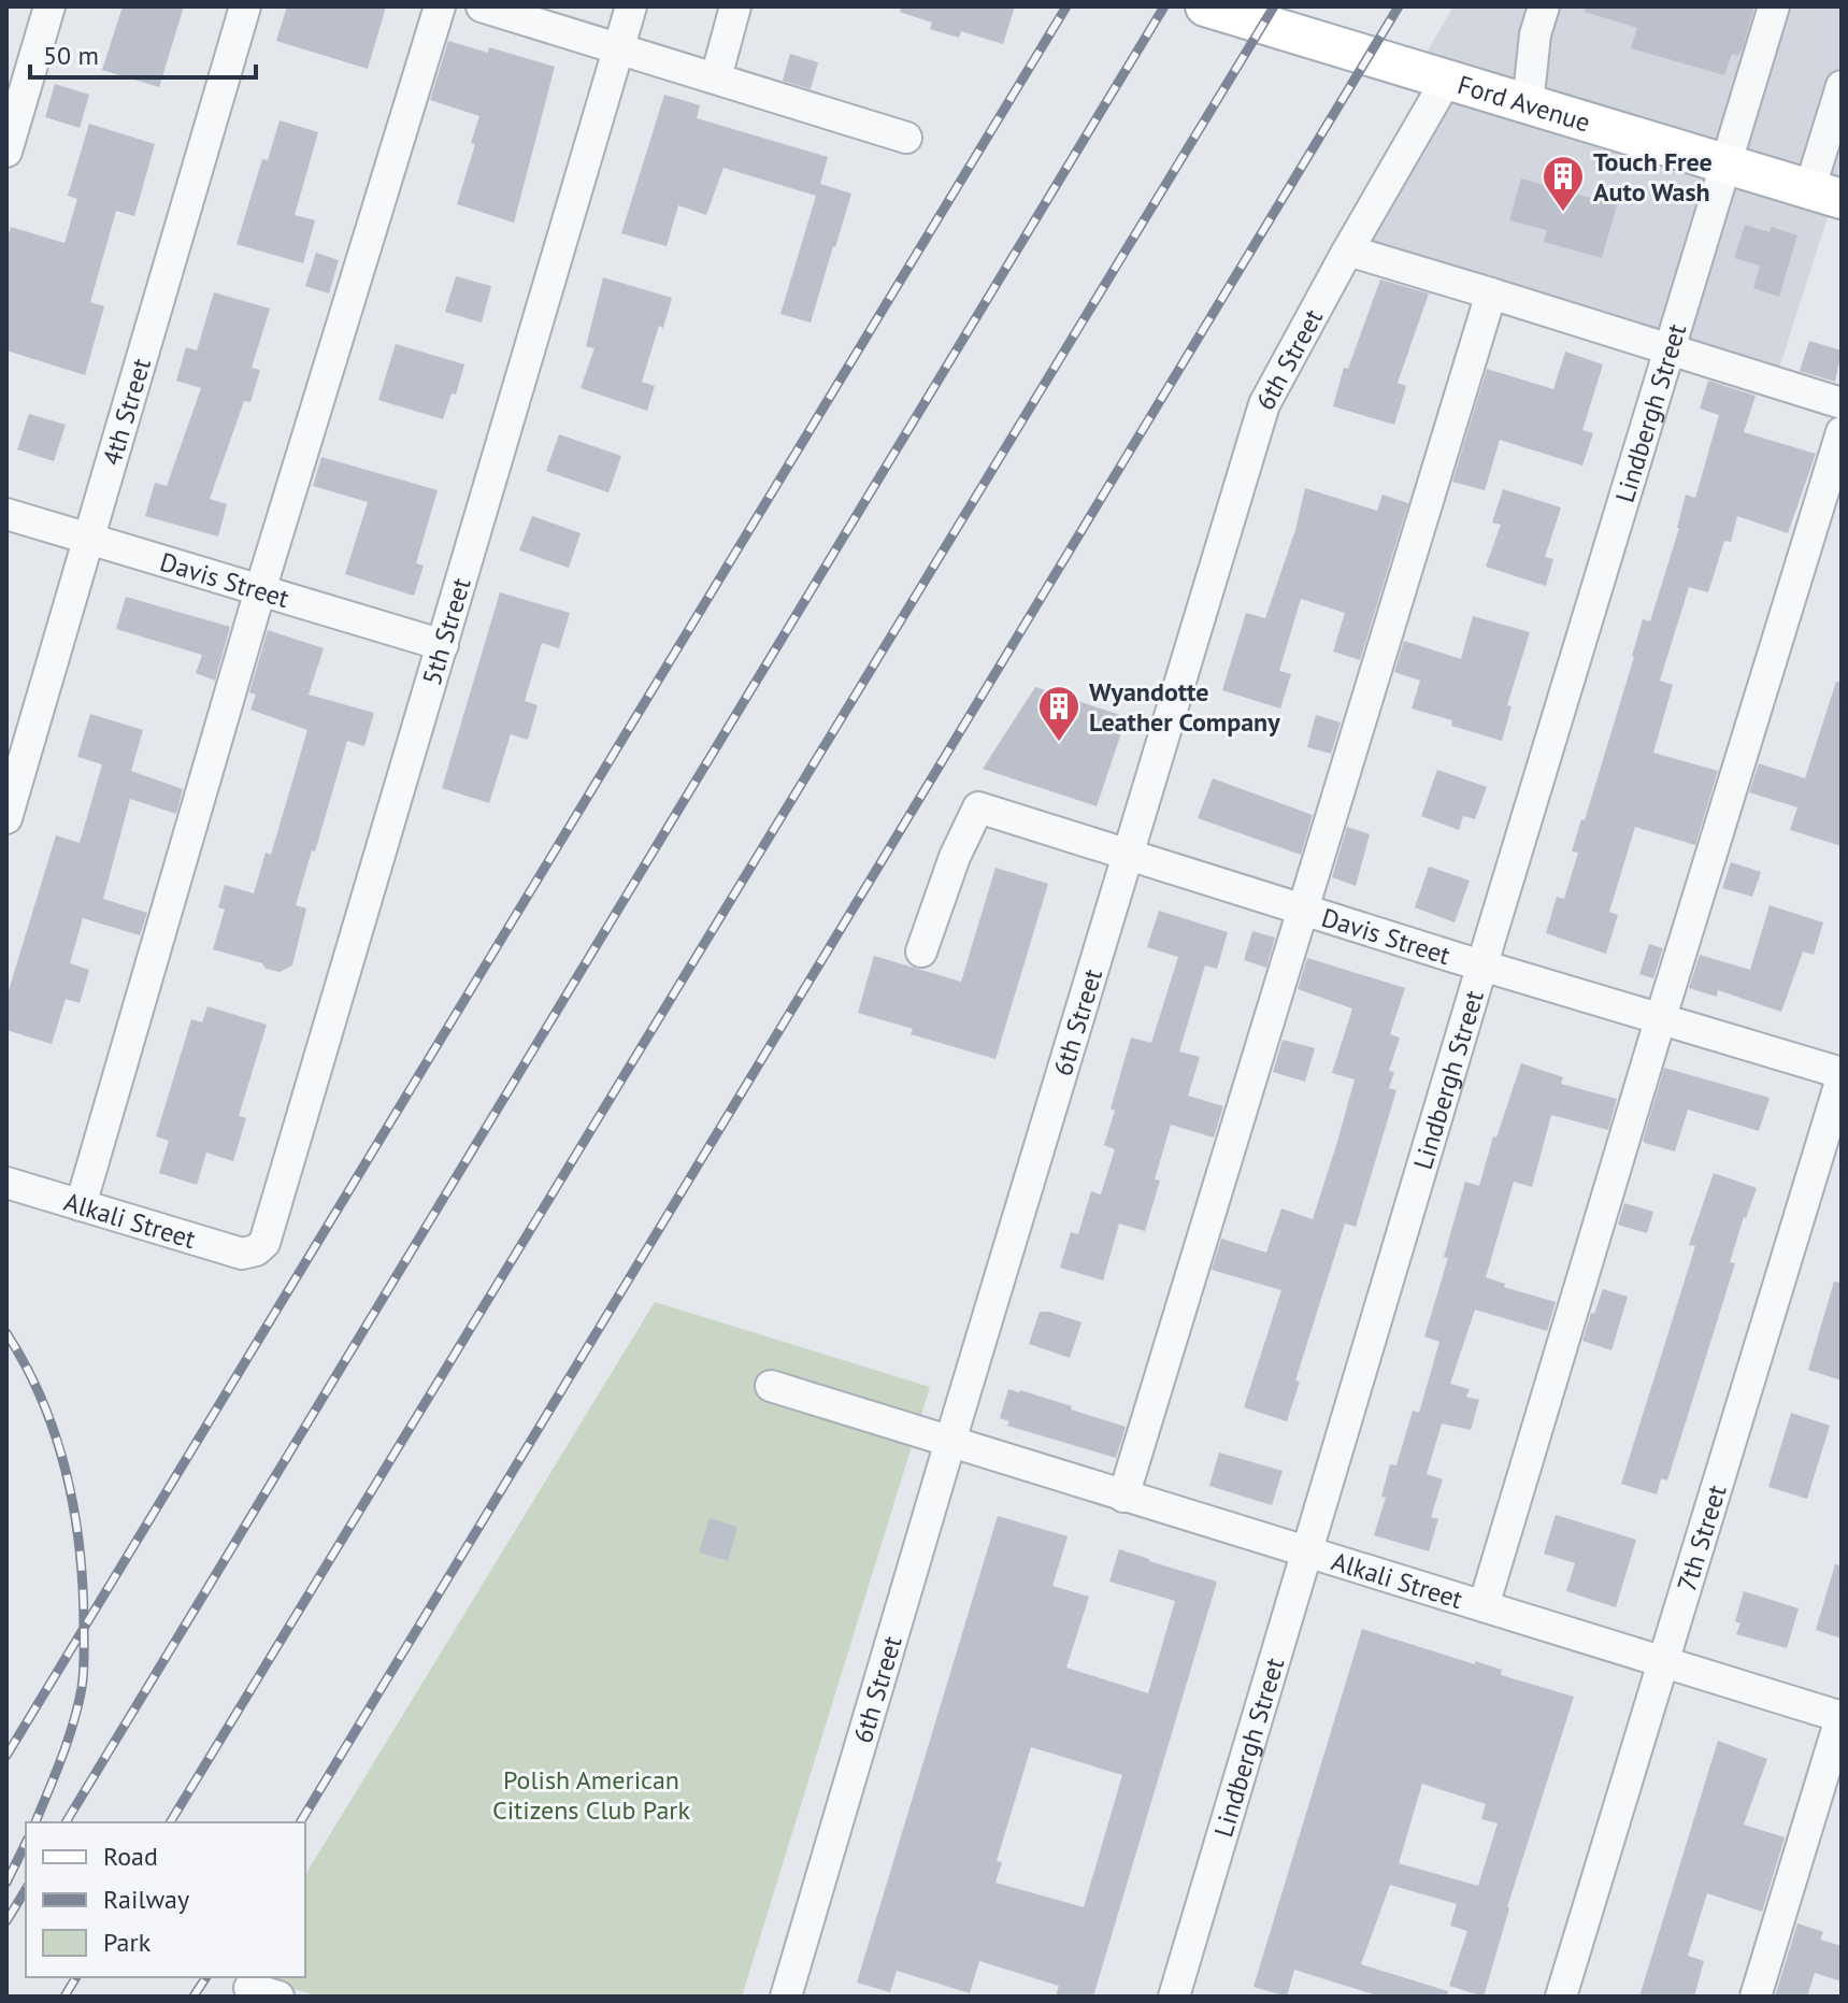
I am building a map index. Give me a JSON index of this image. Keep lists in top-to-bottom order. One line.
{"streets":{"main road":["Ford Avenue"],"street":["6th Street","4th Street","Lindbergh Street","Davis Street","5th Street","Alkali Street","7th Street"]},"crossings":[["Ford Avenue","6th Street"],["Ford Avenue","Lindbergh Street"],["6th Street","Davis Street"],["6th Street","Alkali Street"],["4th Street","Davis Street"],["Lindbergh Street","Davis Street"],["Lindbergh Street","Alkali Street"],["Davis Street","5th Street"],["Davis Street","7th Street"],["5th Street","Alkali Street"],["Alkali Street","7th Street"]],"parks":["Polish American Citizens Club Park"],"places":{"building":["Touch Free Auto Wash","Wyandotte Leather Company"]},"legend":["Road","Railway","Park"],"scale_bar":"50 m"}
